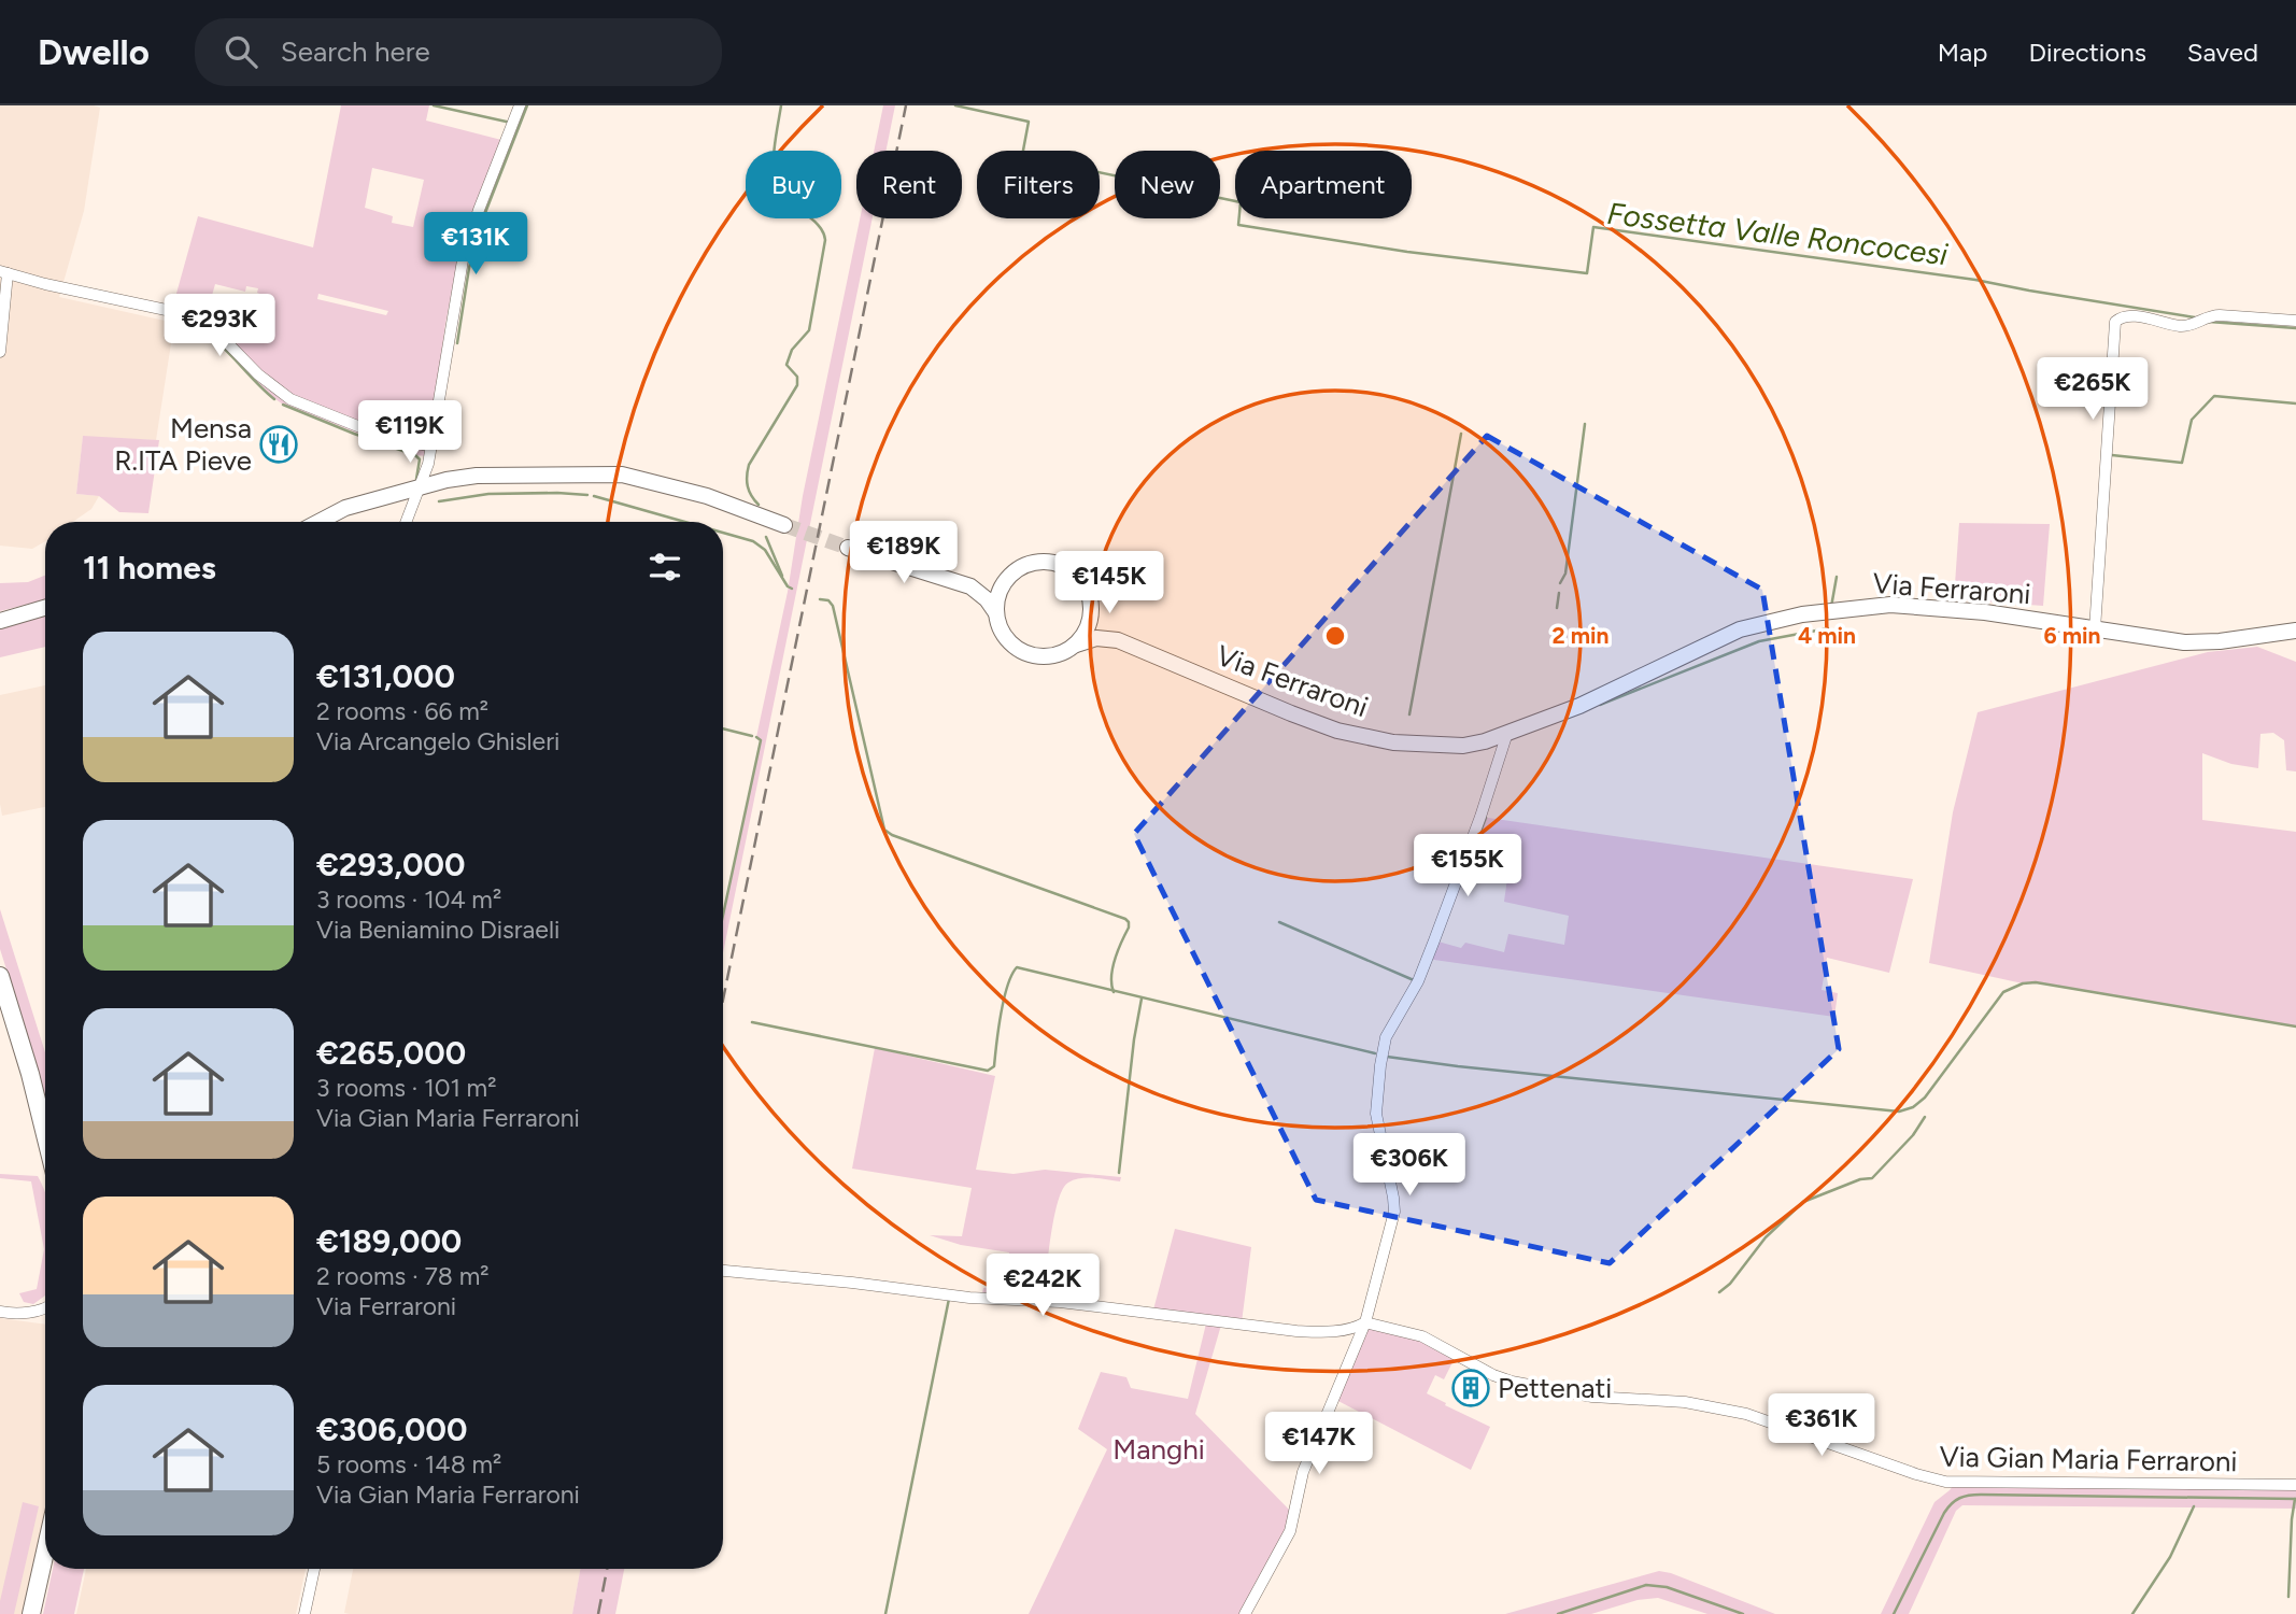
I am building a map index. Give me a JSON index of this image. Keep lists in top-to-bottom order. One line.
{"streets":{"main road":["Via Ferraroni"],"street":["Via Gian Maria Ferraroni"]},"water":["Fossetta Valle Roncocesi"],"parks":["Manghi"],"places":{"restaurant":["Mensa R.ITA Pieve"],"building":["Pettenati"]},"page":{"header":"Dwello","search":"Search here","nav":["Map","Directions","Saved"],"chip":["Buy","Rent","Filters","New","Apartment"],"price":["€131K","€293K","€265K","€119K","€189K","€145K","€155K","€306K","€242K","€361K","€147K"],"heading":"11 homes","list":[{"name":"€131,000","note":"2 rooms · 66 m² · Via Arcangelo Ghisleri"},{"name":"€293,000","note":"3 rooms · 104 m² · Via Beniamino Disraeli"},{"name":"€265,000","note":"3 rooms · 101 m² · Via Gian Maria Ferraroni"},{"name":"€189,000","note":"2 rooms · 78 m² · Via Ferraroni"},{"name":"€306,000","note":"5 rooms · 148 m² · Via Gian Maria Ferraroni"}]},"rings":["2 min","4 min","6 min"]}
